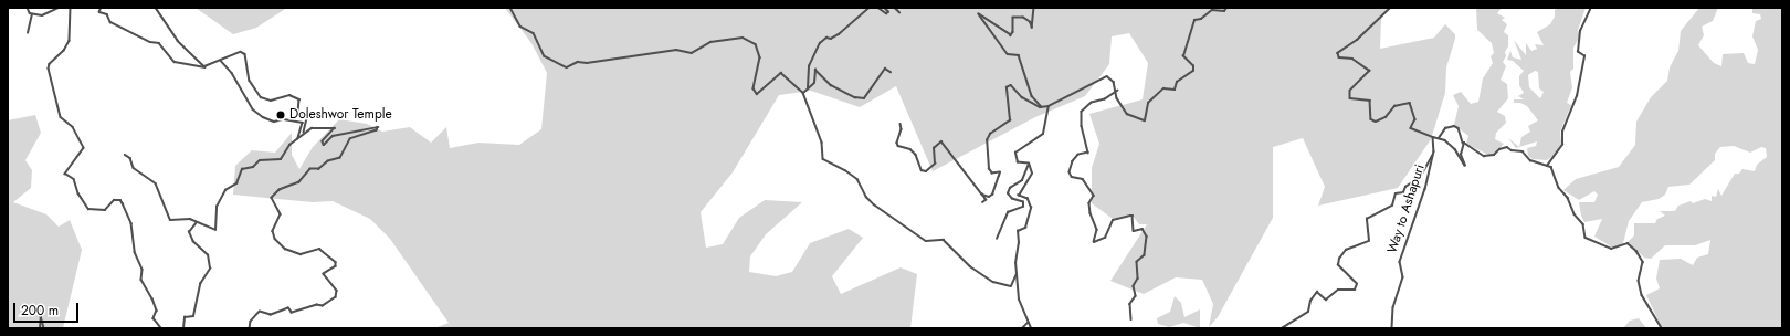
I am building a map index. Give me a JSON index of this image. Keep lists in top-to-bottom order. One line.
{"streets":{"street":["Way to Ashapuri"]},"places":["Doleshwor Temple"],"scale_bar":"200 m"}
